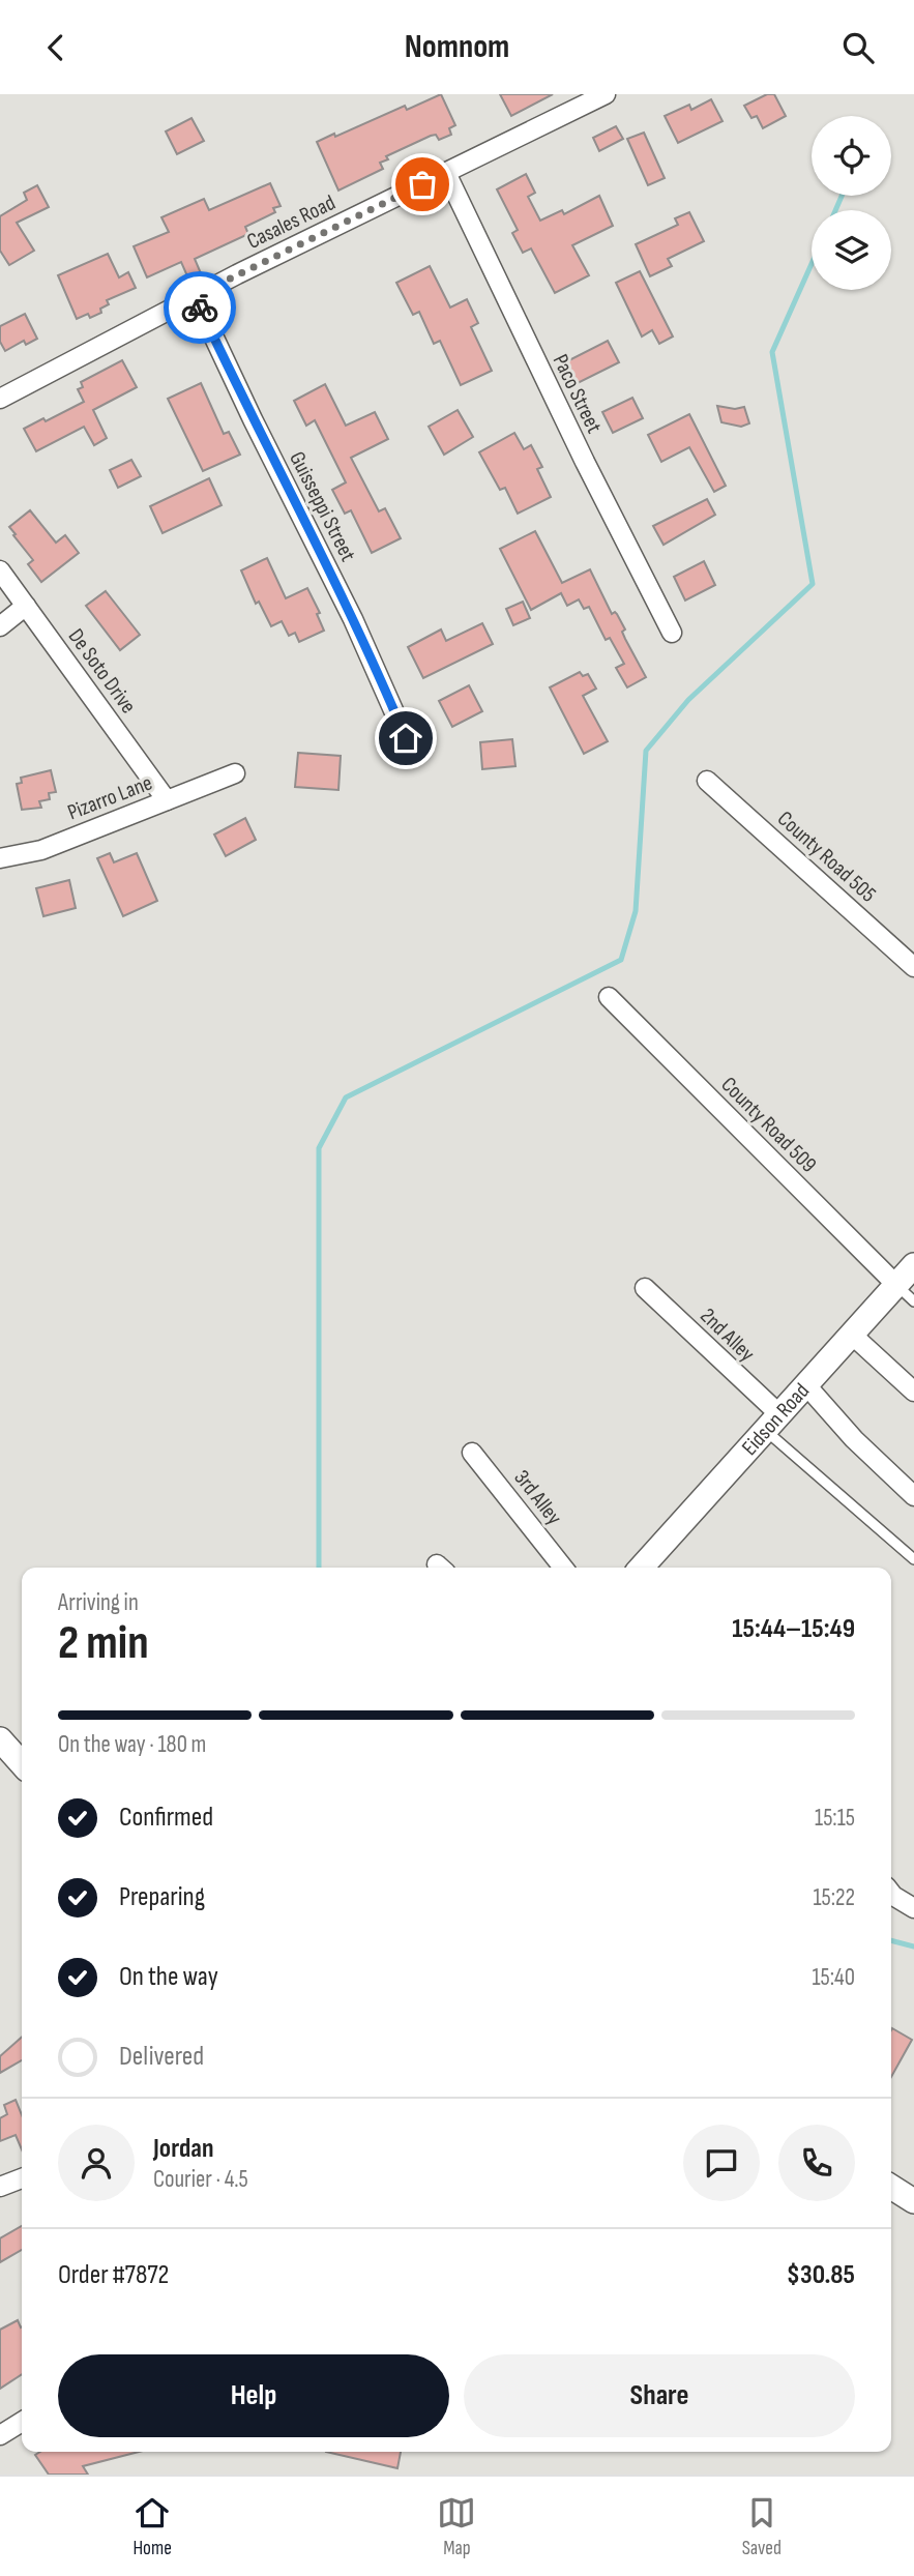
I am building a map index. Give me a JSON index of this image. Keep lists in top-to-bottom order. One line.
{"streets":{"street":["Casales Road","Paco Street","Guisseppi Street","De Soto Drive","Pizarro Lane","County Road 505","County Road 509","2nd Alley","Eidson Road","3rd Alley"]},"crossings":[["Casales Road","Paco Street"],["Casales Road","Guisseppi Street"],["De Soto Drive","Pizarro Lane"],["County Road 509","Eidson Road"],["2nd Alley","Eidson Road"]],"page":{"header":"Nomnom","heading":["2 min","Arriving in","15:44–15:49"],"panel":["Jordan","Courier · 4.5","Order #7872","$30.85"],"bar":"On the way · 180 m","list":[["Confirmed","15:15"],["Preparing","15:22"],["On the way","15:40"],"Delivered"],"buttons":["Help","Share"],"tabs":["Home","Map","Saved"]}}
